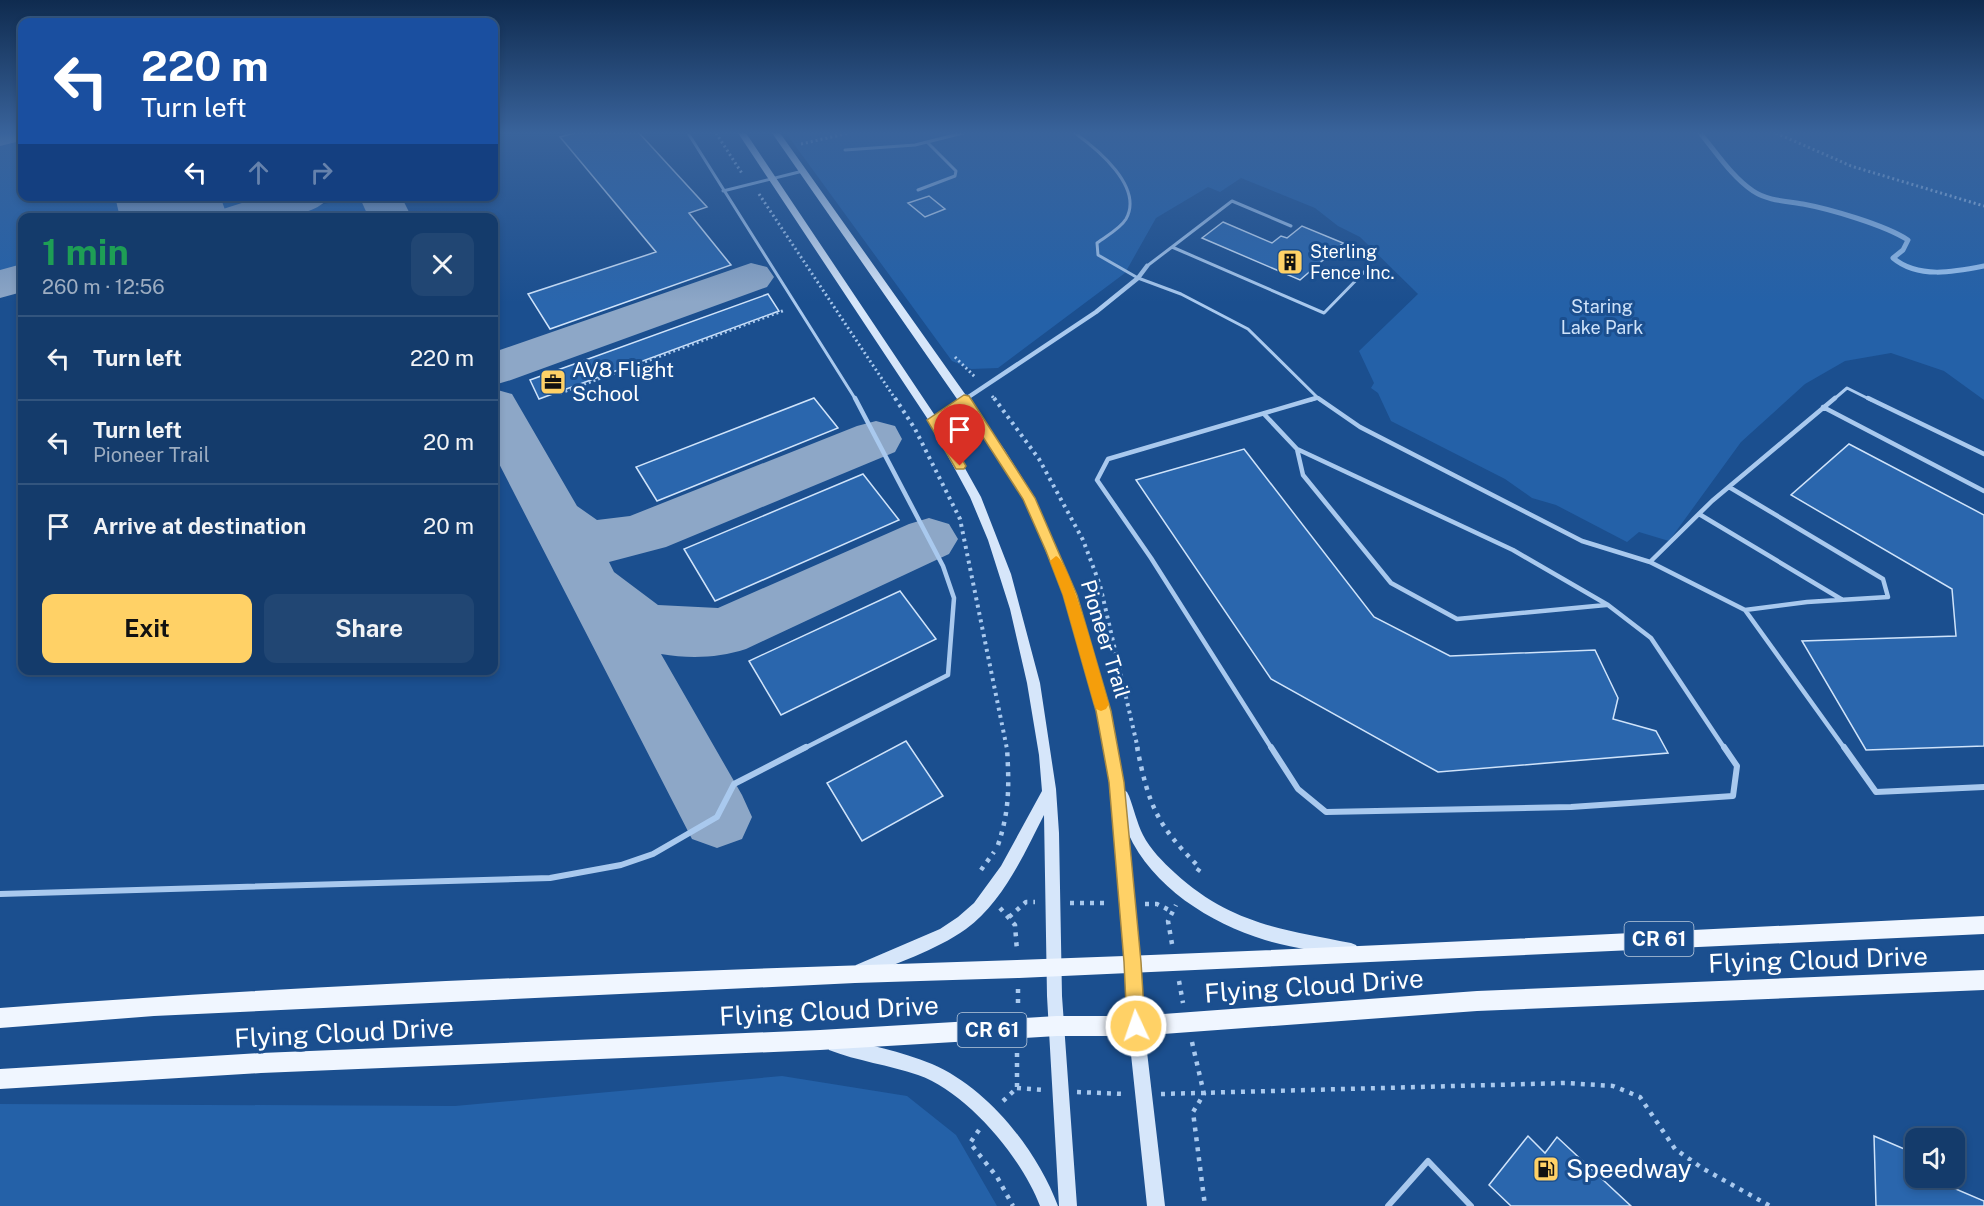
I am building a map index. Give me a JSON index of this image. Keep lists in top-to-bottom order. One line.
{"streets":{"main road":["Pioneer Trail","CR 61","Flying Cloud Drive"]},"crossings":[["Pioneer Trail","Flying Cloud Drive"]],"parks":["Staring Lake Park"],"places":{"building":["Sterling Fence Inc."],"office":["AV8 Flight School"],"fuel station":["Speedway"]},"page":{"turn":["220 m","Turn left"],"heading":["1 min","260 m · 12:56"],"list":[{"name":"Turn left","value":"220 m"},{"name":"Turn left","note":"Pioneer Trail","value":"20 m"},{"name":"Arrive at destination","value":"20 m"}],"buttons":["Exit","Share"]}}
